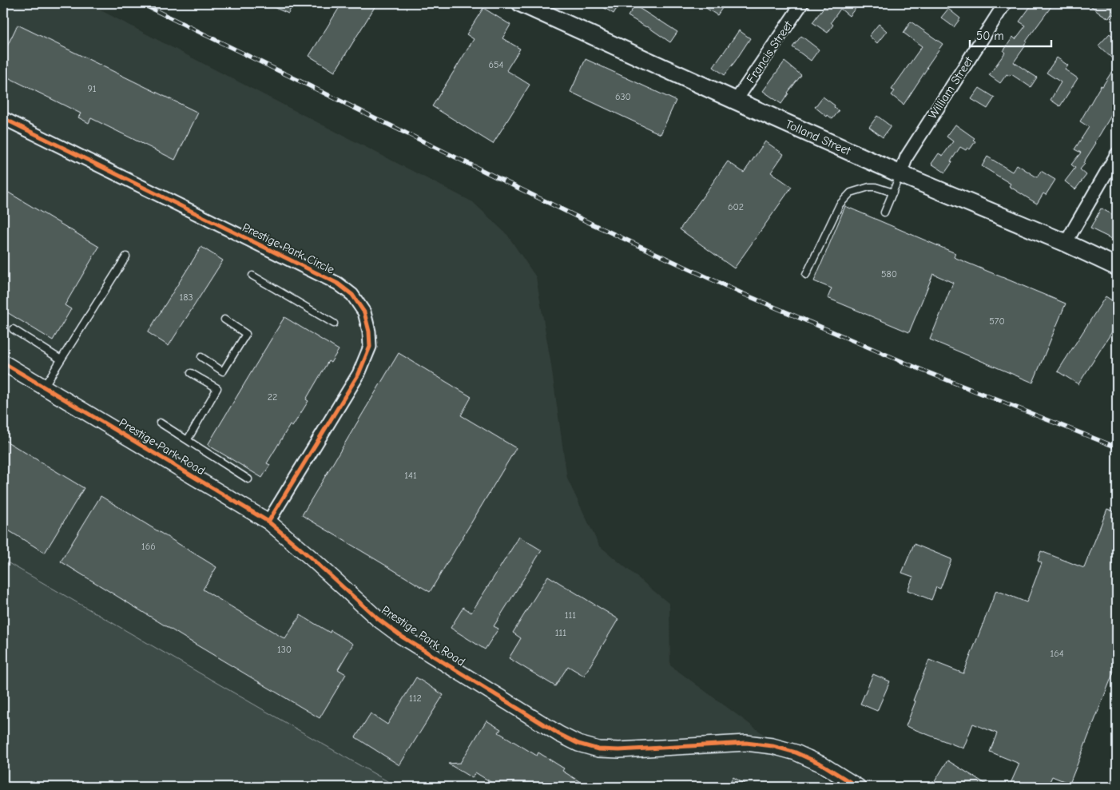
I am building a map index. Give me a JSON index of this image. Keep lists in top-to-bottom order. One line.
{"streets":{"main road":["Tolland Street"],"street":["Francis Street","William Street","Prestige Park Circle","Prestige Park Road"]},"crossings":[["Francis Street","Tolland Street"],["William Street","Tolland Street"],["Prestige Park Circle","Prestige Park Road"]],"house_numbers":["654","91","630","602","580","183","570","22","141","166","111","111","130","164","112"],"scale_bar":"50 m"}
